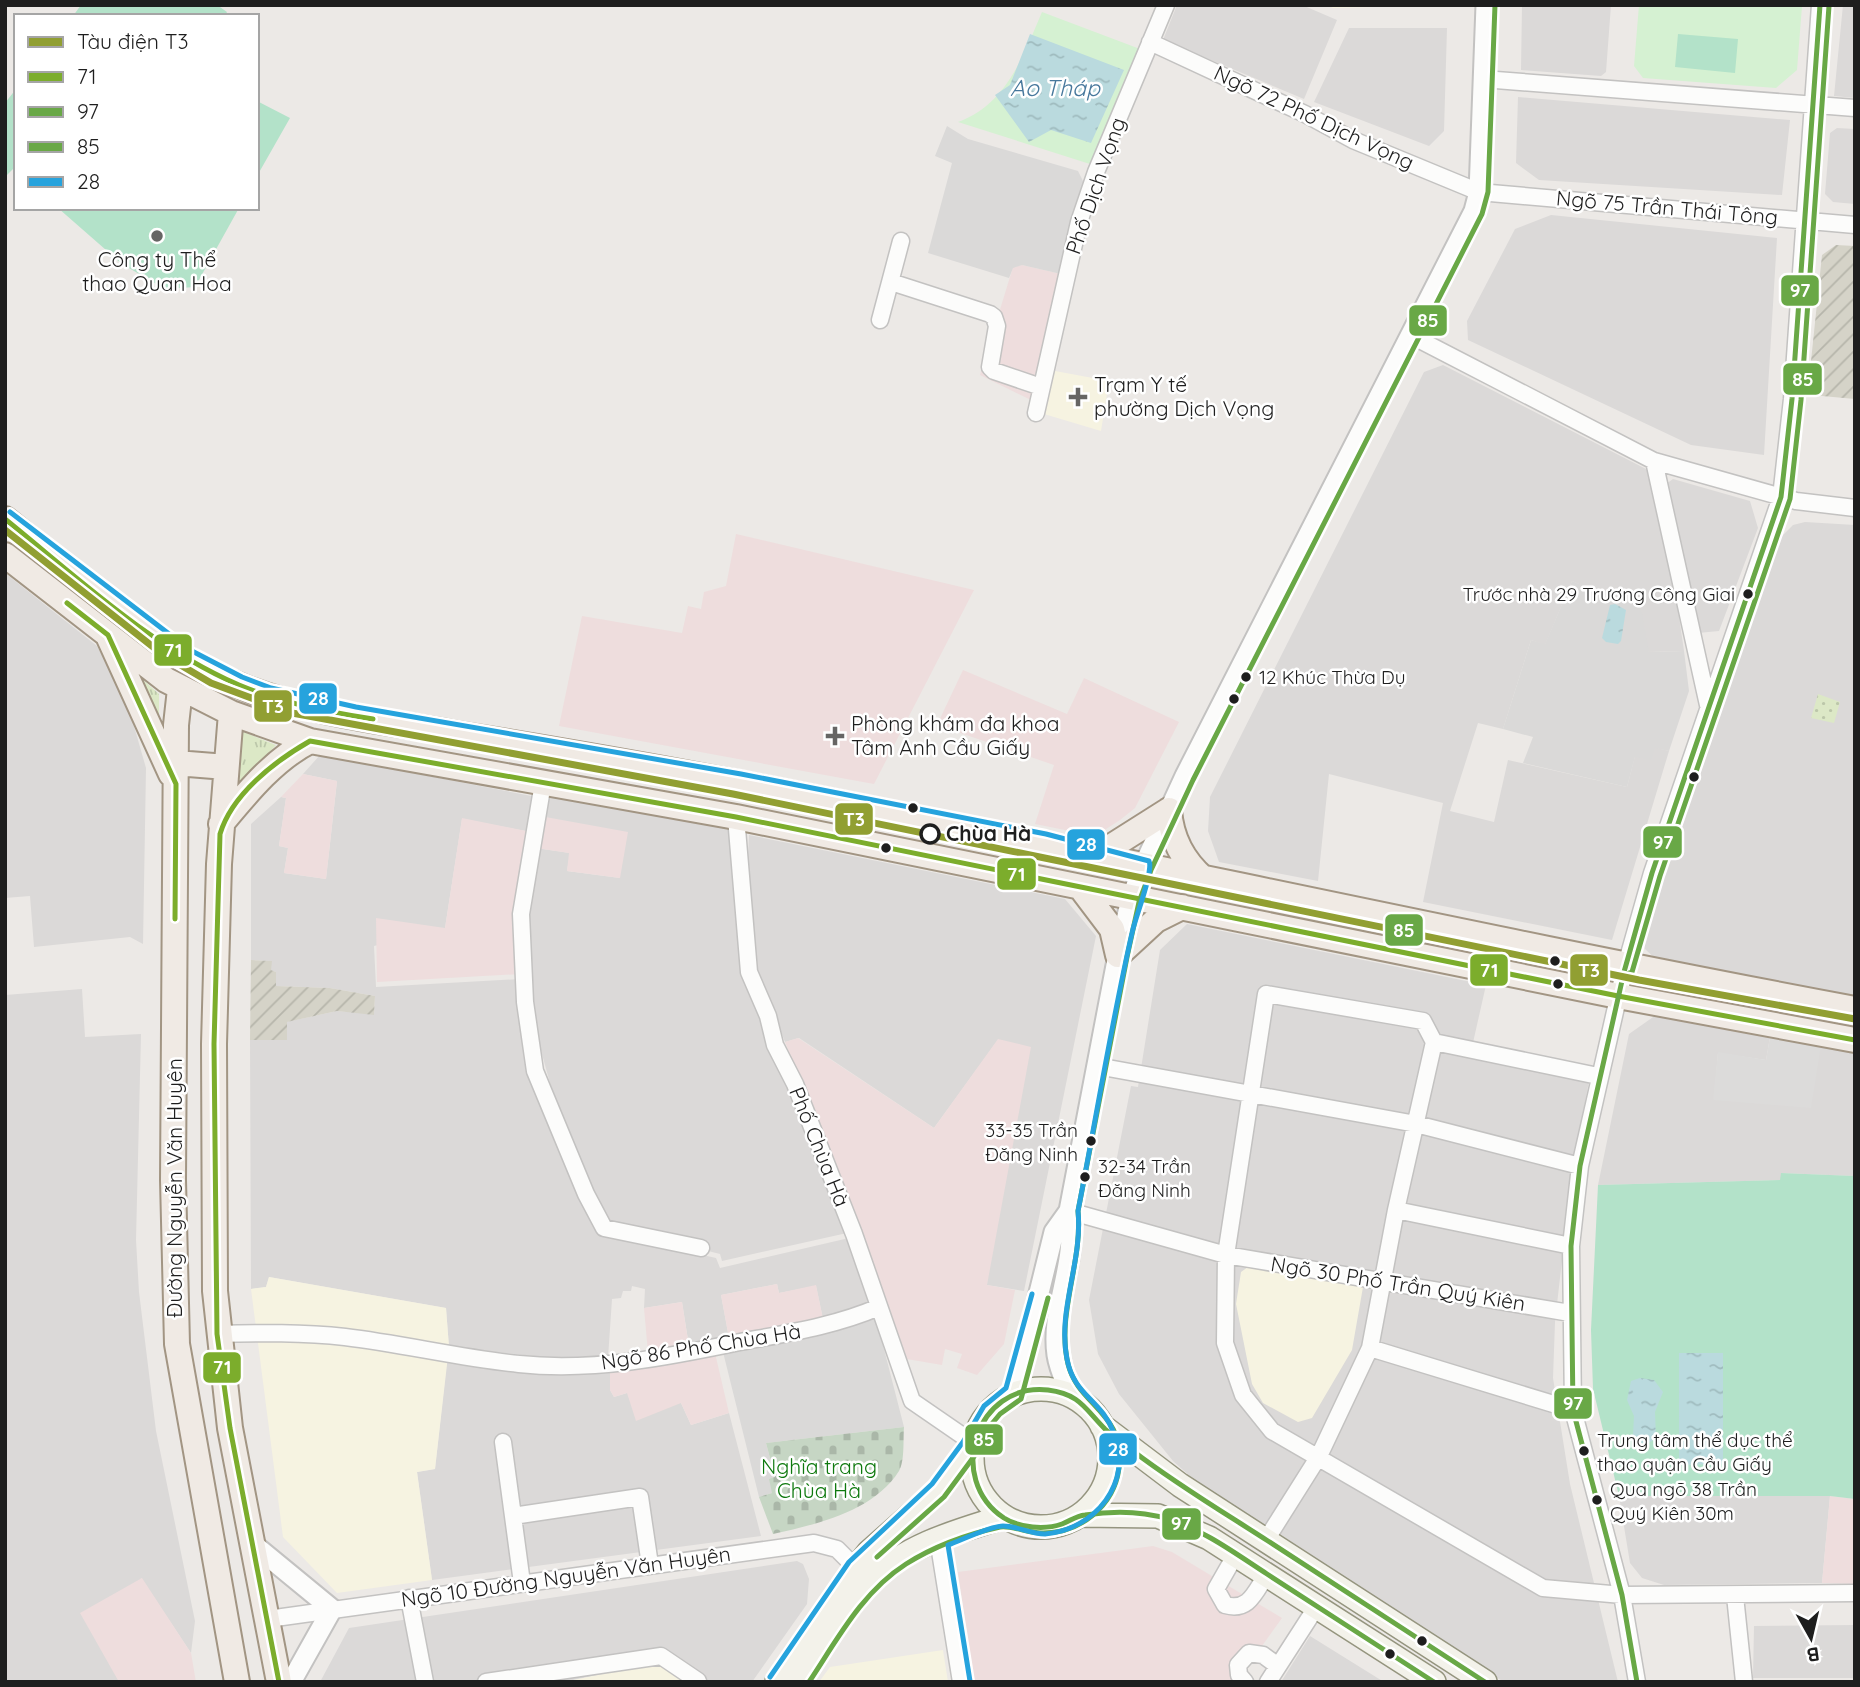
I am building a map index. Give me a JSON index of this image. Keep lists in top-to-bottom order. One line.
{"streets":{"main road":["Đường Nguyễn Văn Huyên"],"street":["Ngõ 72 Phố Dịch Vọng","Phố Dịch Vọng","Ngõ 75 Trần Thái Tông","Phố Chùa Hà","Ngõ 30 Phố Trần Quý Kiên","Ngõ 86 Phố Chùa Hà","Ngõ 10 Đường Nguyễn Văn Huyên"]},"crossings":[["Ngõ 72 Phố Dịch Vọng","Phố Dịch Vọng"],["Ngõ 72 Phố Dịch Vọng","Ngõ 75 Trần Thái Tông"],["Phố Chùa Hà","Ngõ 86 Phố Chùa Hà"],["Đường Nguyễn Văn Huyên","Ngõ 86 Phố Chùa Hà"],["Đường Nguyễn Văn Huyên","Ngõ 10 Đường Nguyễn Văn Huyên"]],"water":["Ao Tháp"],"parks":["Nghĩa trang Chùa Hà"],"places":{"other":["Công ty Thể thao Quan Hoa","Trước nhà 29 Trương Công Giai","12 Khúc Thừa Dụ","Chùa Hà","33-35 Trần Đăng Ninh","32-34 Trần Đăng Ninh","Trung tâm thể dục thể thao quận Cầu Giấy","Qua ngõ 38 Trần Quý Kiên 30m"],"health":["Trạm Y tế phường Dịch Vọng","Phòng khám đa khoa Tâm Anh Cầu Giấy"]},"lines":["transit line 97","transit line 85","transit line 28","transit line 71","metro line T3"],"legend":["Tàu điện T3","71","97","85","28"],"north":"bottom"}
